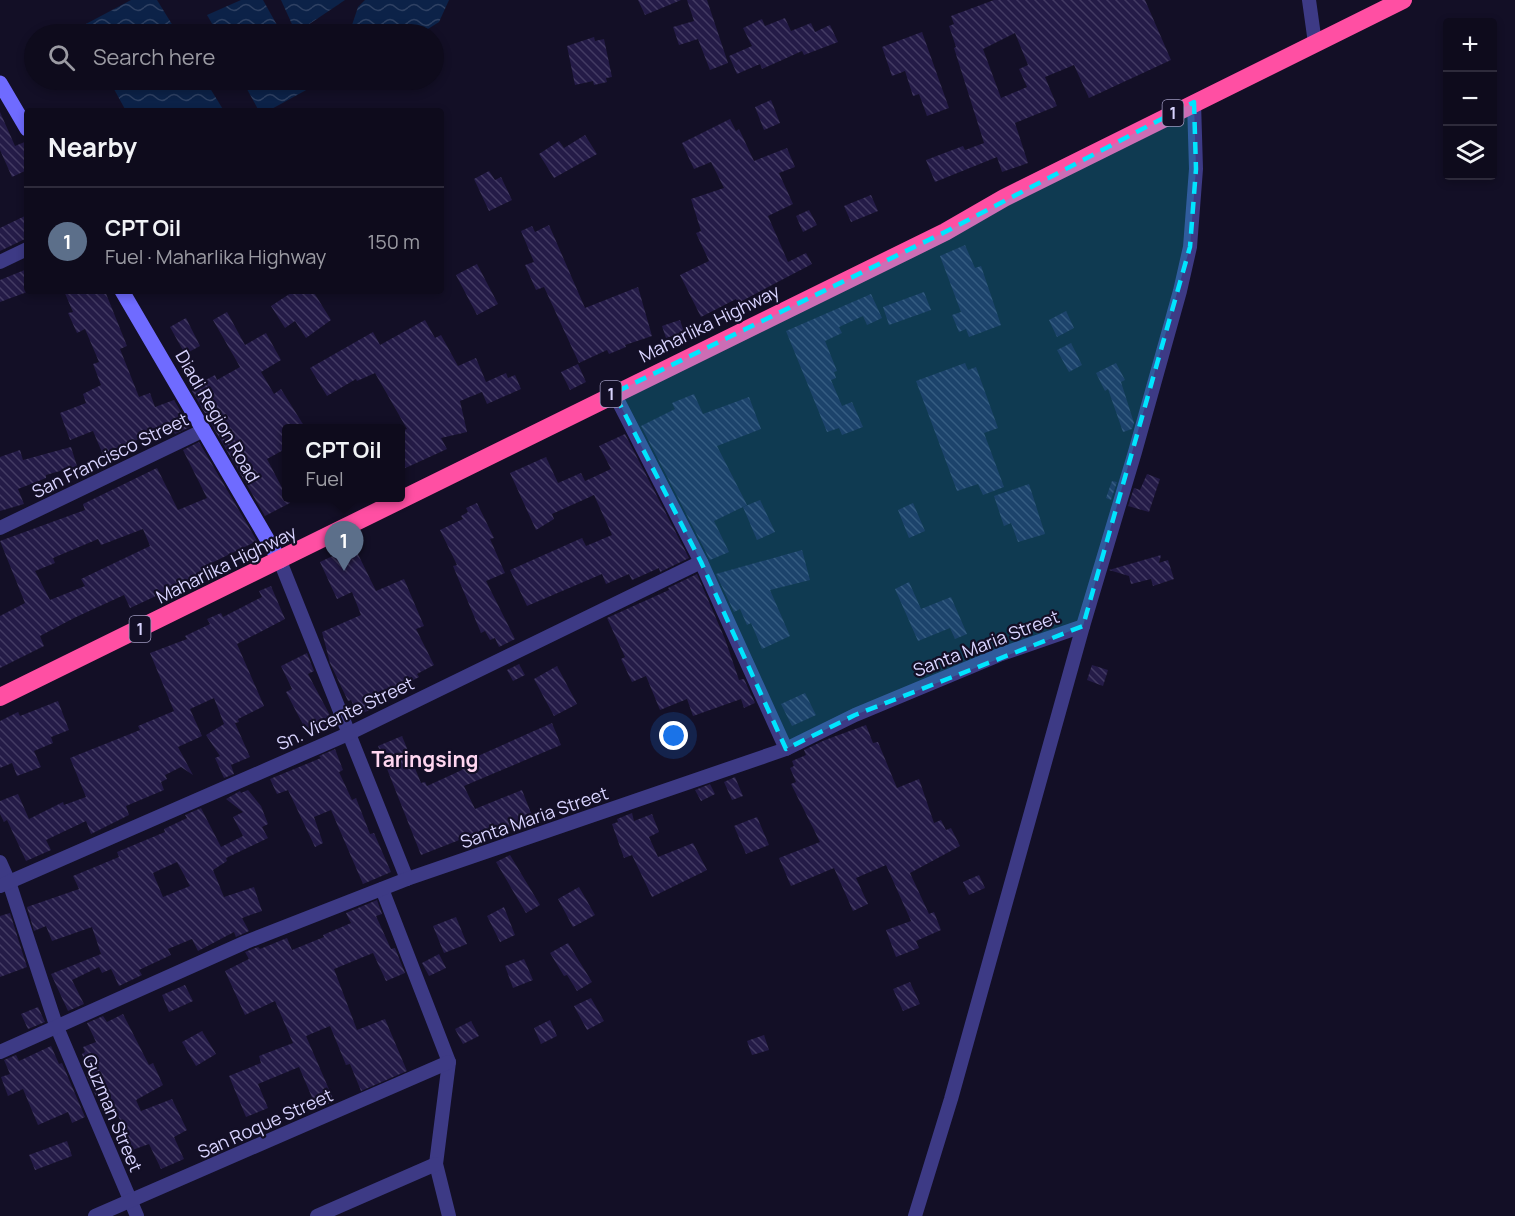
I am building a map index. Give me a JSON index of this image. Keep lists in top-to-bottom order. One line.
{"streets":{"highway":["1","Maharlika Highway"],"main road":["Diadi Region Road"],"street":["San Francisco Street","Santa Maria Street","Sn. Vicente Street","Guzman Street","San Roque Street"]},"crossings":[["Maharlika Highway","Diadi Region Road"],["Diadi Region Road","San Francisco Street"],["Santa Maria Street","Guzman Street"],["Sn. Vicente Street","Guzman Street"],["Guzman Street","San Roque Street"]],"districts":["Taringsing"],"page":{"map_buttons":["+","−"],"search":"Search here","heading":"Nearby","list":[{"mark":"1","name":"CPT Oil","note":"Fuel · Maharlika Highway","value":"150 m"}],"popup":["CPT Oil","Fuel"],"pins":"1"}}
